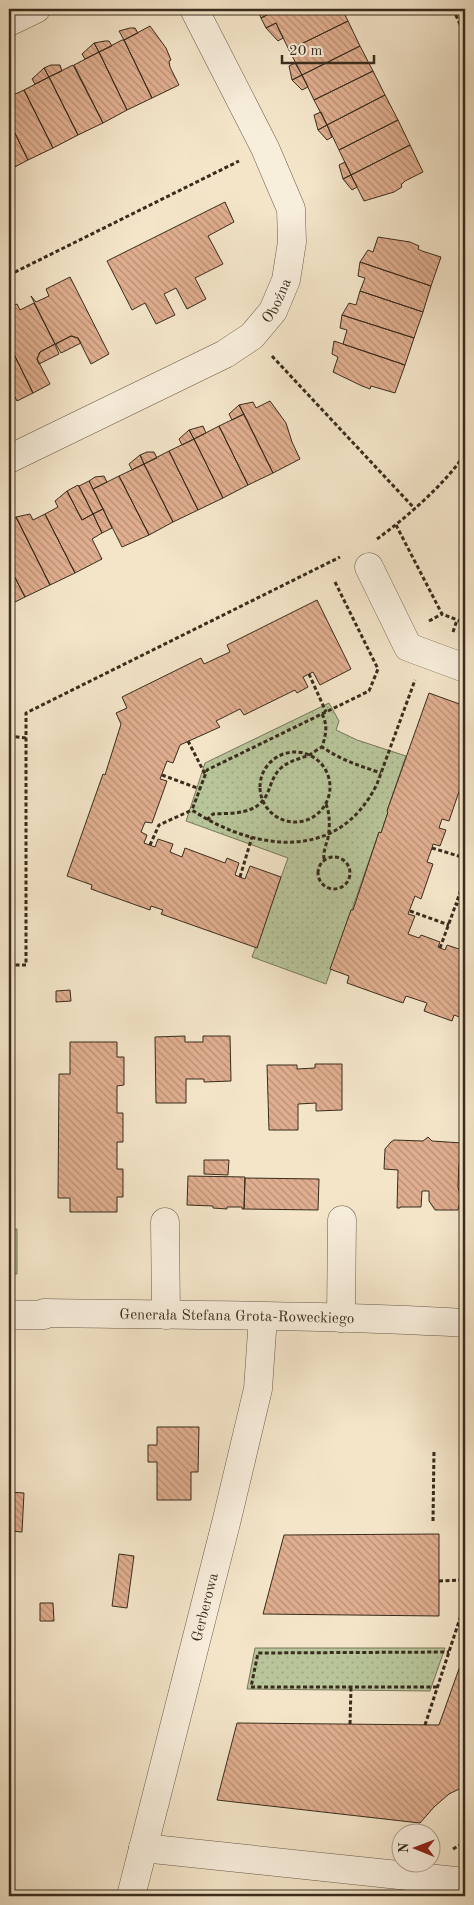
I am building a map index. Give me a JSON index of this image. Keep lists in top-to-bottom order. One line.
{"streets":{"street":["Oboźna","Generała Stefana Grota-Roweckiego","Gerberowa"]},"crossings":[["Generała Stefana Grota-Roweckiego","Gerberowa"]],"scale_bar":"20 m","north":"left"}
